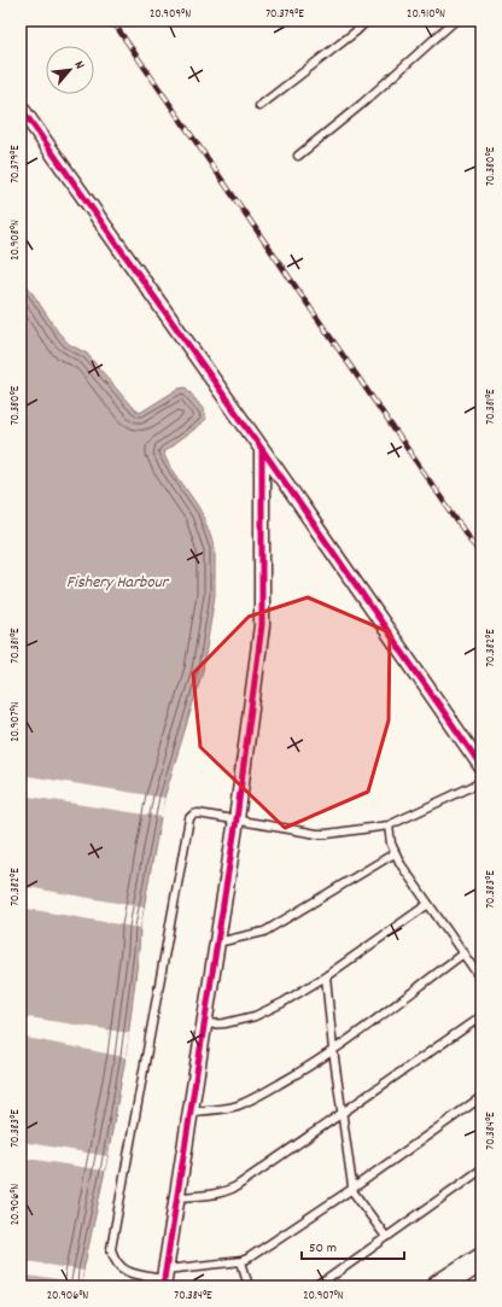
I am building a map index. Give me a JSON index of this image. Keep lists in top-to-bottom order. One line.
{"water":["Fishery Harbour"],"scale_bar":"50 m","north":"top right","coordinates":["20.909°N","70.379°E","20.910°N","70.380°E","20.908°N","70.381°E","70.382°E","20.907°N","70.383°E","70.384°E","20.906°N"]}
